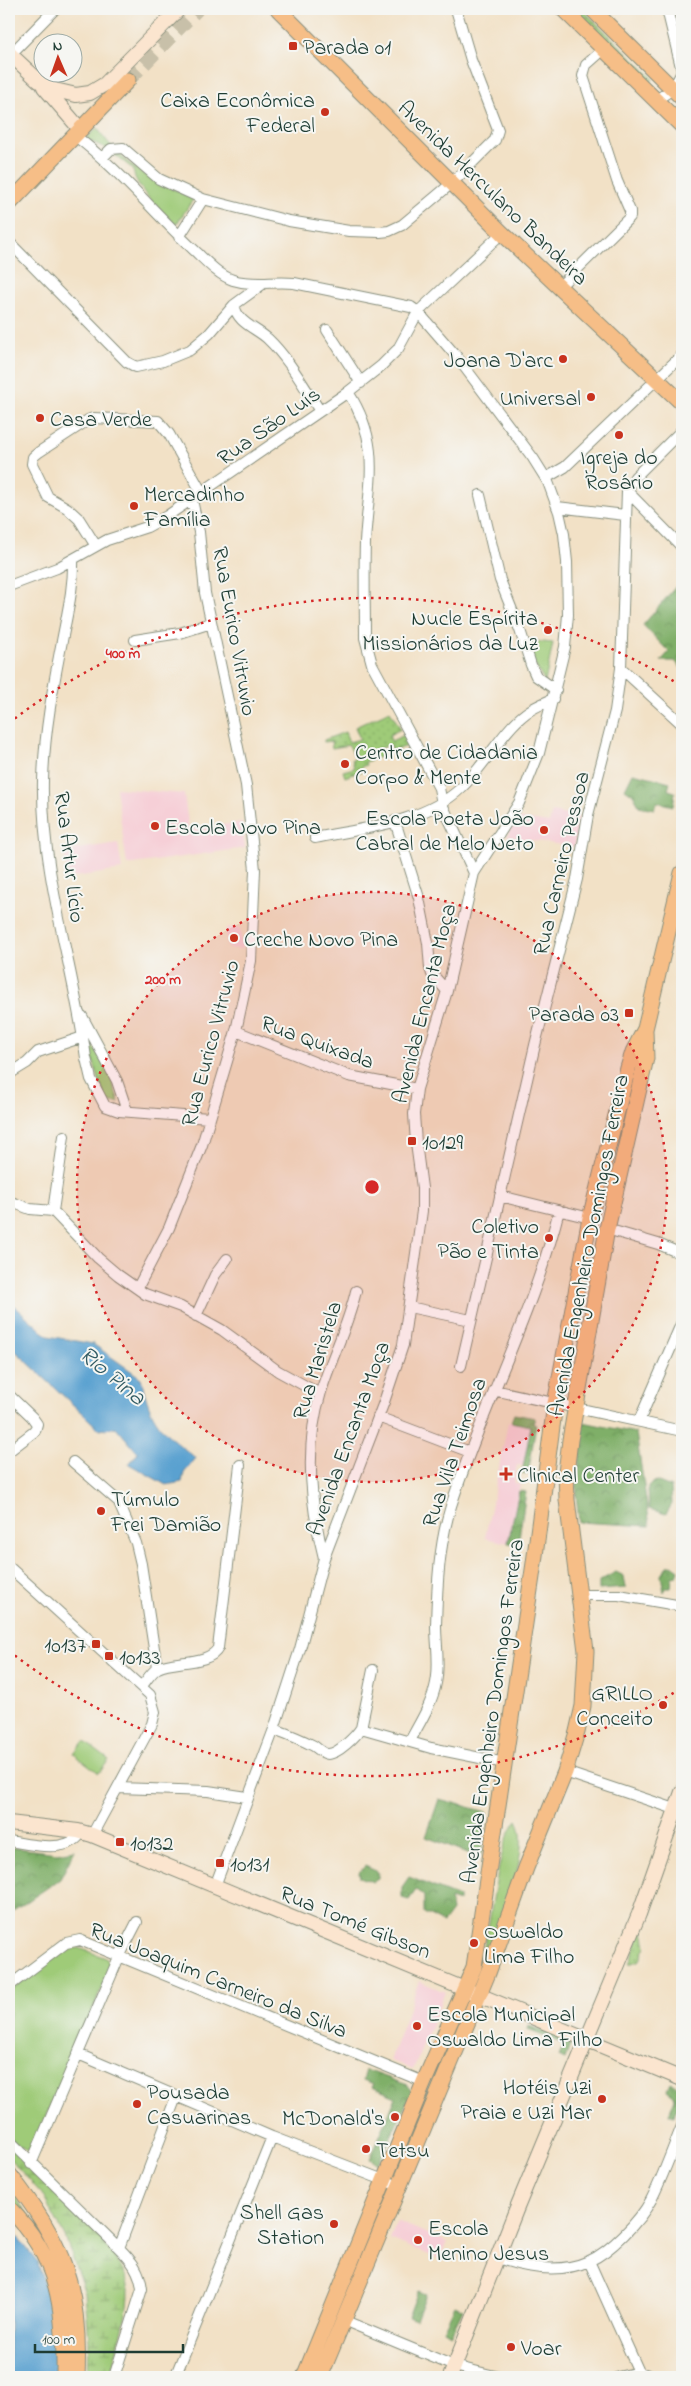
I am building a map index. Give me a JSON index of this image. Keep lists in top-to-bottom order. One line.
{"streets":{"main road":["Avenida Herculano Bandeira","Avenida Engenheiro Domingos Ferreira"],"street":["Rua São Luís","Rua Eurico Vitruvio","Rua Artur Lício","Rua Carneiro Pessoa","Avenida Encanta Moça","Rua Quixada","Rua Maristela","Rua Vila Teimosa","Rua Tomé Gibson","Rua Joaquim Carneiro da Silva"]},"crossings":[["Avenida Herculano Bandeira","Rua São Luís"],["Rua São Luís","Rua Eurico Vitruvio"],["Rua São Luís","Rua Artur Lício"],["Rua São Luís","Avenida Encanta Moça"],["Rua Eurico Vitruvio","Rua Artur Lício"],["Rua Eurico Vitruvio","Rua Quixada"],["Avenida Encanta Moça","Rua Quixada"],["Avenida Encanta Moça","Rua Maristela"],["Avenida Encanta Moça","Rua Tomé Gibson"],["Avenida Engenheiro Domingos Ferreira","Rua Tomé Gibson"],["Avenida Engenheiro Domingos Ferreira","Rua Joaquim Carneiro da Silva"]],"water":["Rio Pina"],"places":{"transit":["Parada 01","Parada 03","10129","10137","10133","10132","10131"],"other":["Caixa Econômica Federal","Joana D'arc","Universal","Casa Verde","Igreja do Rosário","Mercadinho Família","Nucle Espírita Missionários da Luz","Centro de Cidadania Corpo & Mente","Escola Novo Pina","Escola Poeta João Cabral de Melo Neto","Creche Novo Pina","Coletivo Pão e Tinta","Túmulo Frei Damião","GRILLO Conceito","Oswaldo Lima Filho","Escola Municipal Oswaldo Lima Filho","Hotéis Uzi Praia e Uzi Mar","Pousada Casuarinas","McDonald's","Tetsu","Shell Gas Station","Escola Menino Jesus","Voar"],"health":["Clinical Center"]},"scale_bar":"100 m","north":"top","rings":["400 m","200 m"]}
